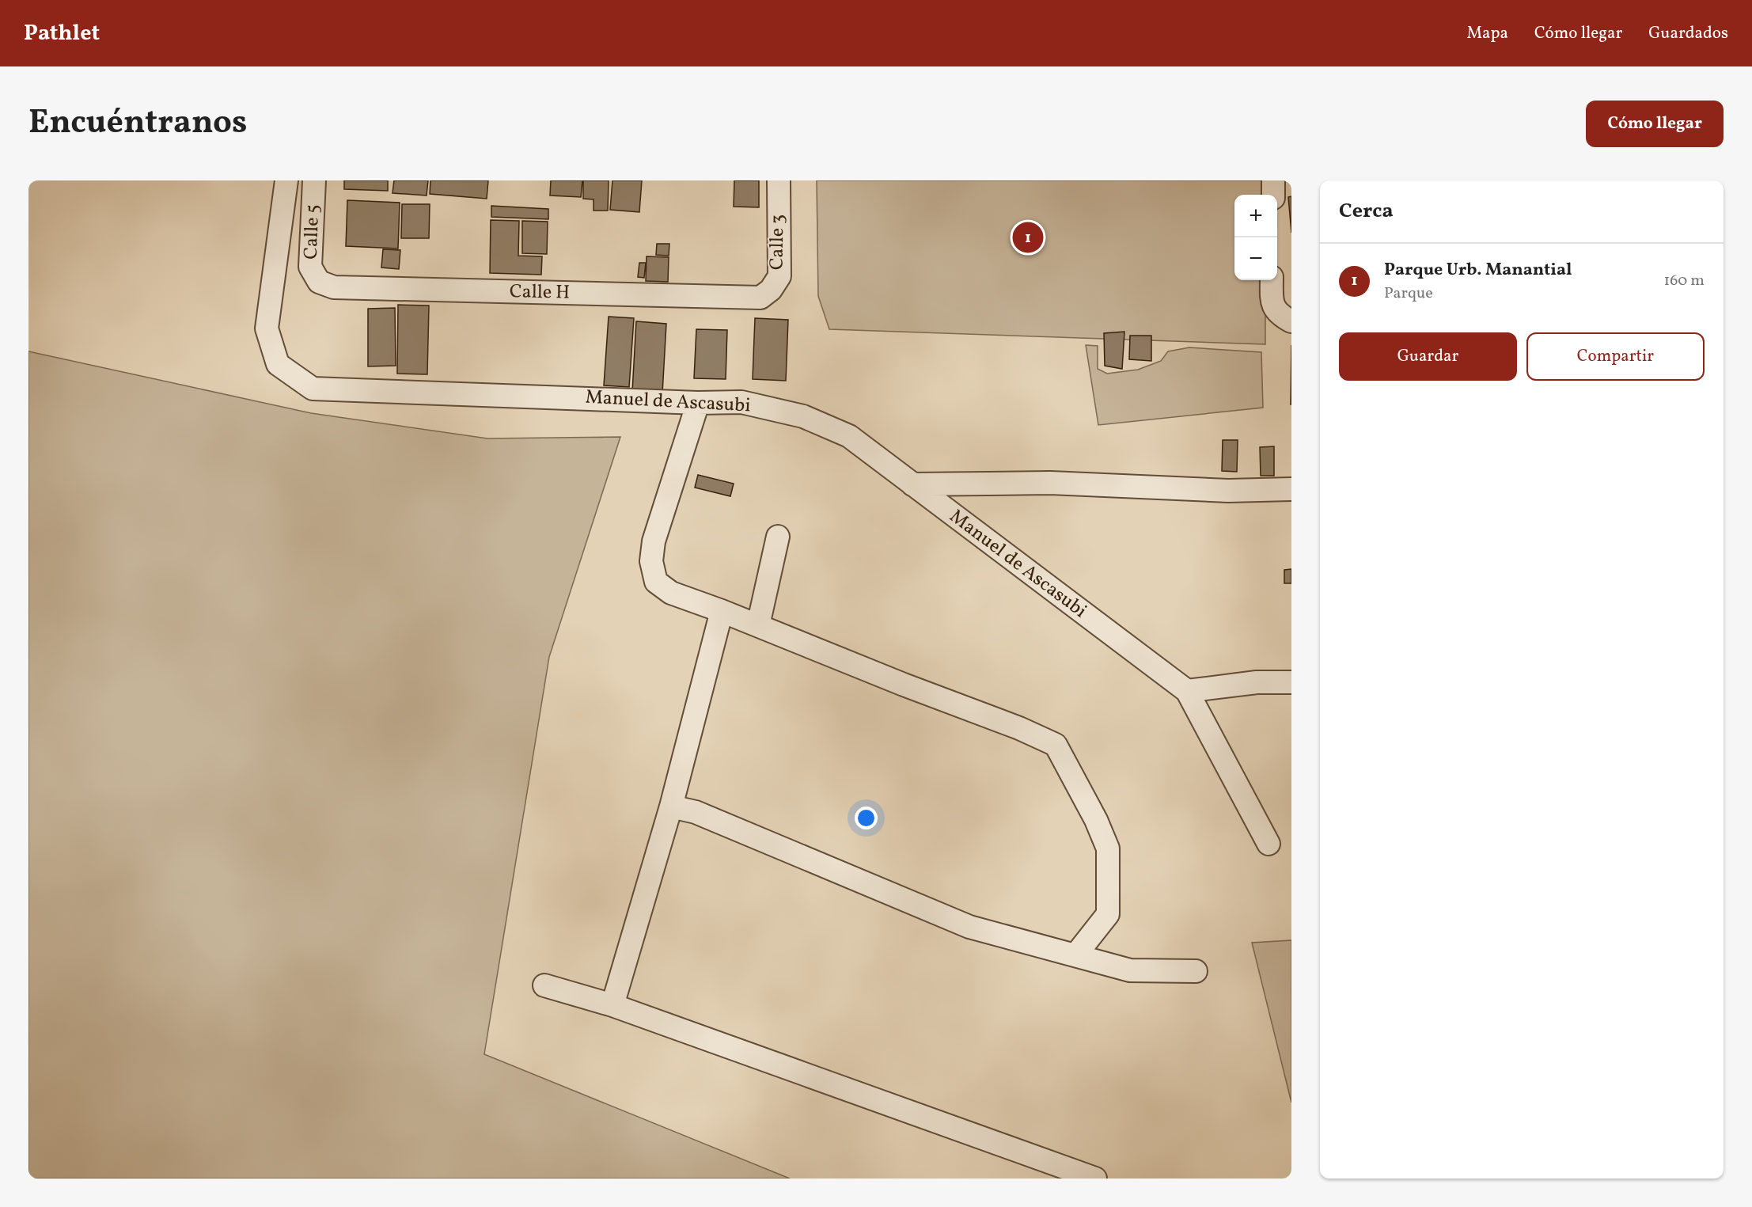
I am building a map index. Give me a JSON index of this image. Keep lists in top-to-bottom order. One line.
{"streets":{"street":["Calle 5","Calle 3","Calle H","Manuel de Ascasubi"]},"crossings":[["Calle 5","Calle H"],["Calle 3","Calle H"]],"page":{"header":"Pathlet","nav":["Mapa","Cómo llegar","Guardados"],"title":"Encuéntranos","buttons":["Cómo llegar",["Guardar","Compartir"]],"heading":"Cerca","map_buttons":["+","−"],"pins":"1","list":[{"mark":"1","name":"Parque Urb. Manantial","note":"Parque","value":"160 m"}]}}
